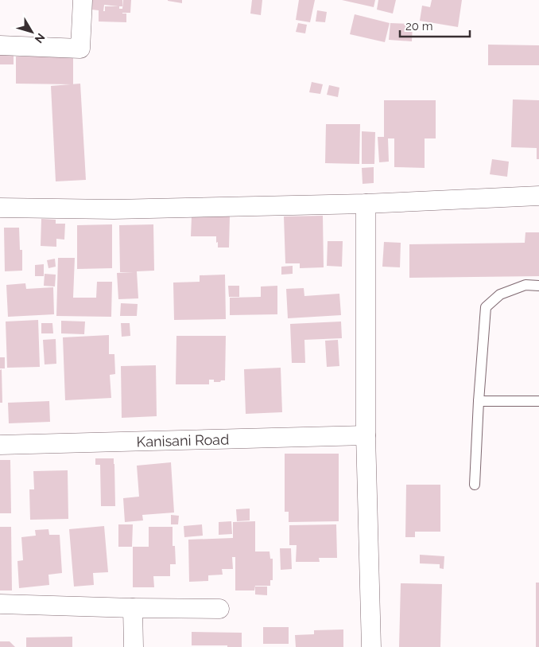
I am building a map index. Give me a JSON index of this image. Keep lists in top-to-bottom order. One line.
{"streets":{"street":["Kanisani Road"]},"scale_bar":"20 m","north":"bottom right"}
